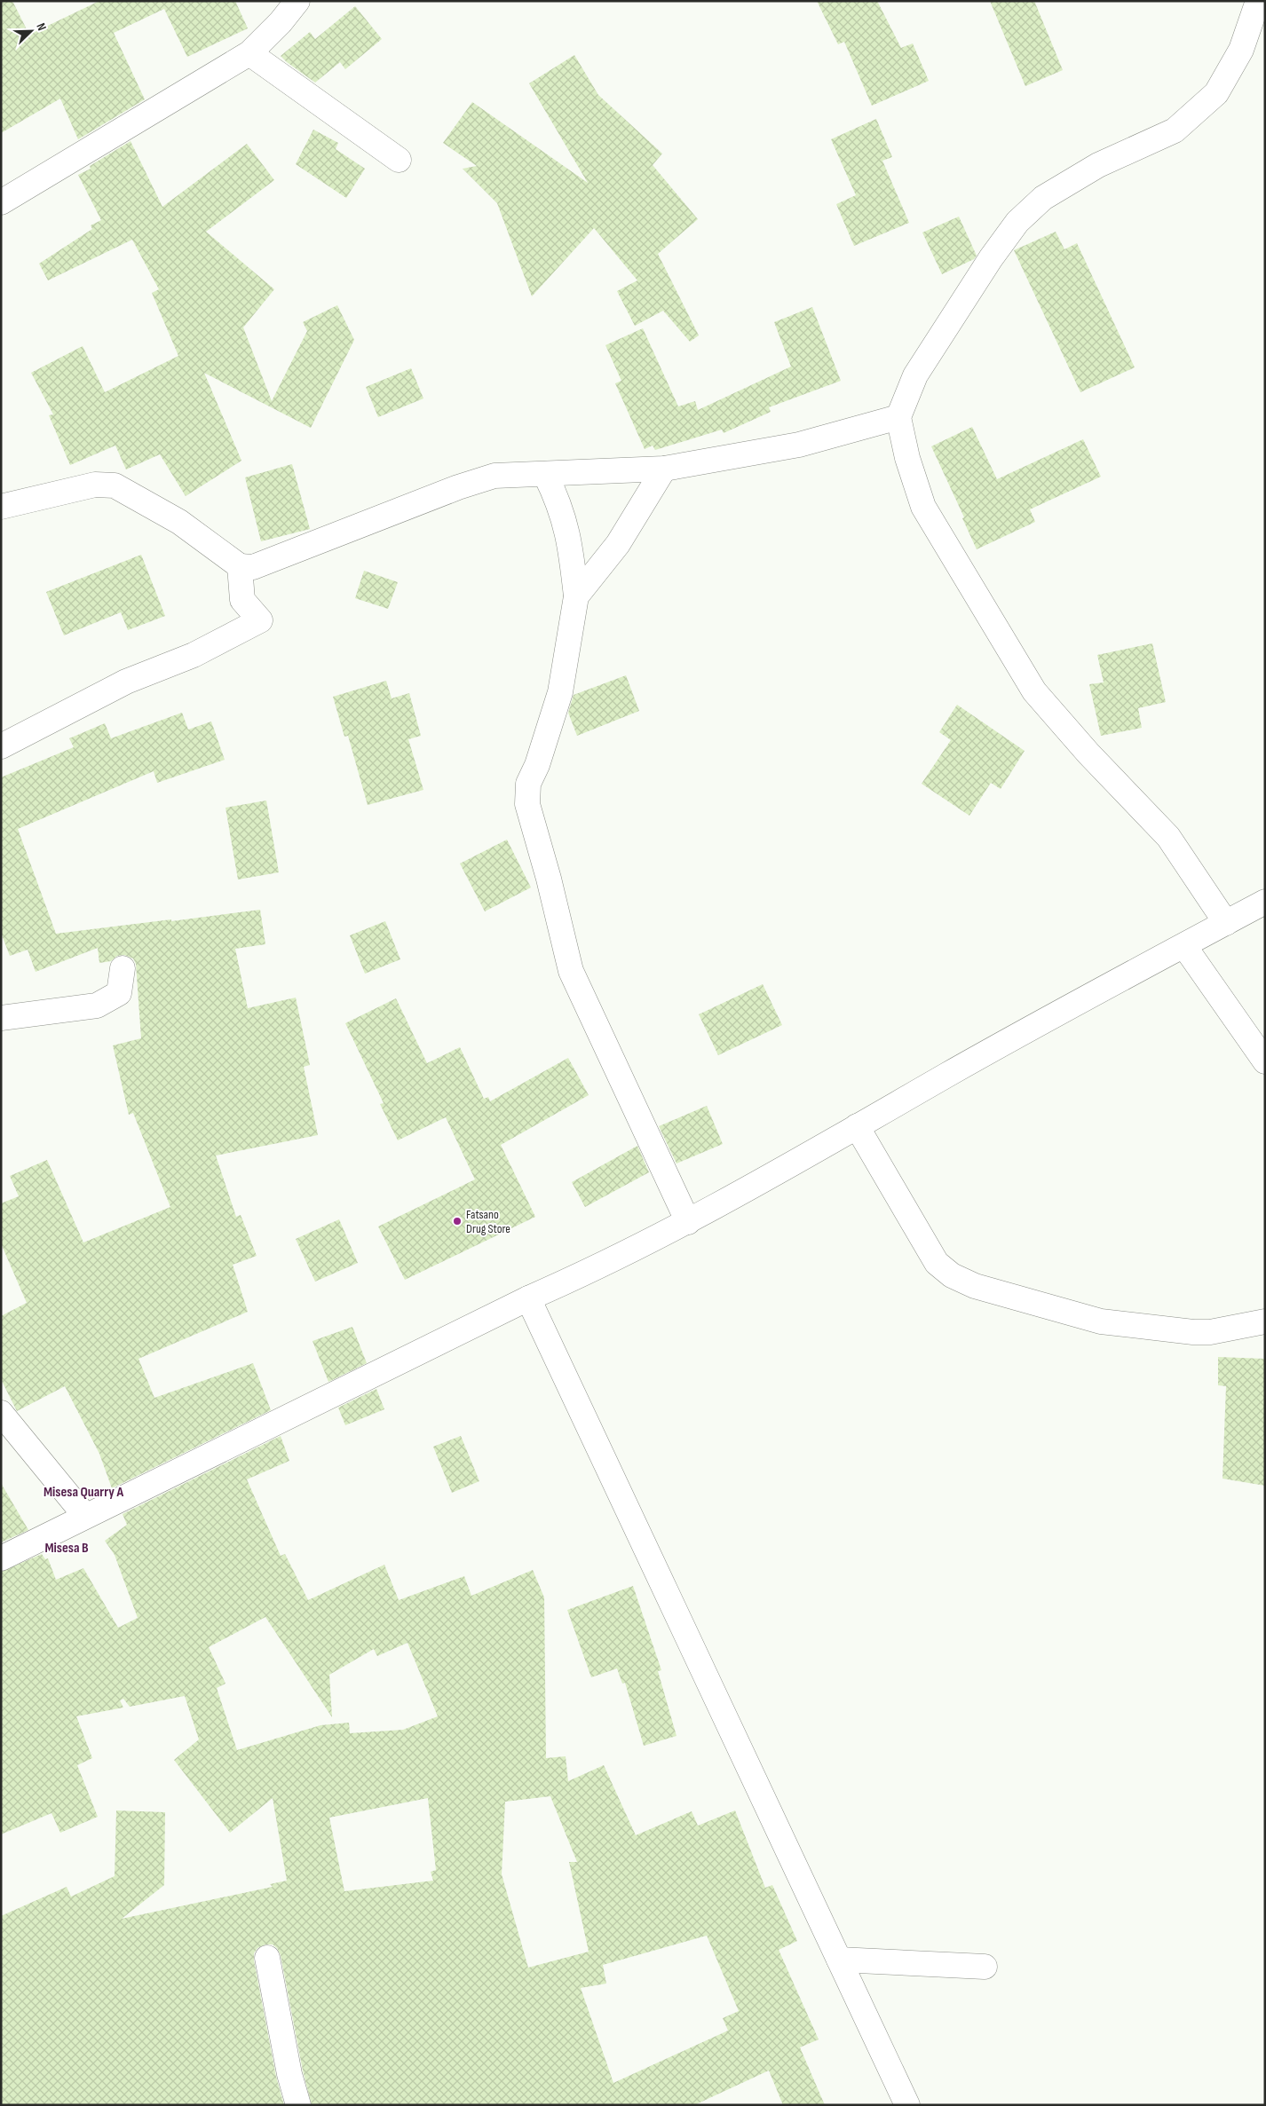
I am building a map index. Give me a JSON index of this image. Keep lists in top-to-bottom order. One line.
{"districts":["Misesa Quarry A","Misesa B"],"places":["Fatsano Drug Store"],"north":"top right"}
